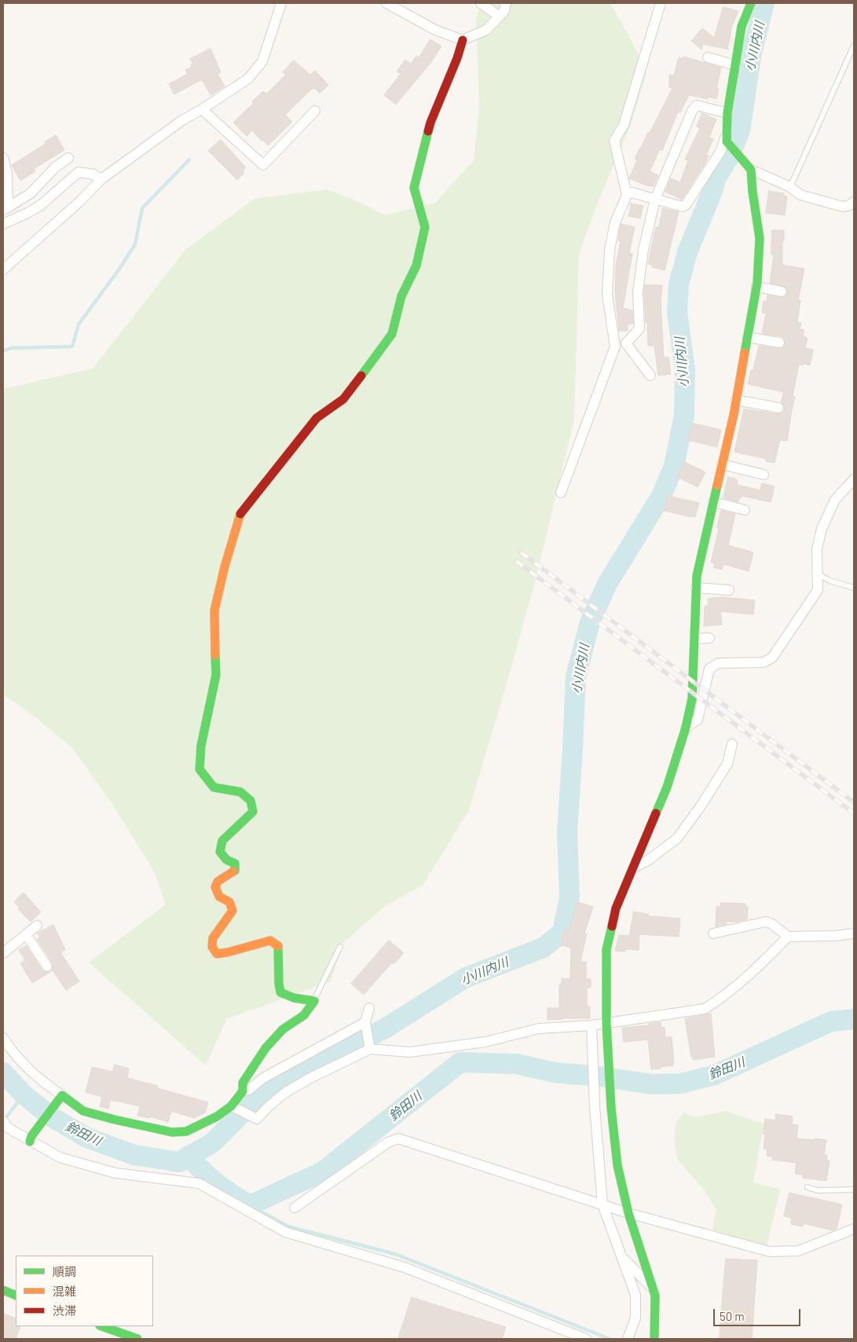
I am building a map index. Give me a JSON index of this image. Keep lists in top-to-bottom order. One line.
{"water":["小川内川","鈴田川"],"legend":["順調","混雑","渋滞"],"scale_bar":"50 m"}
